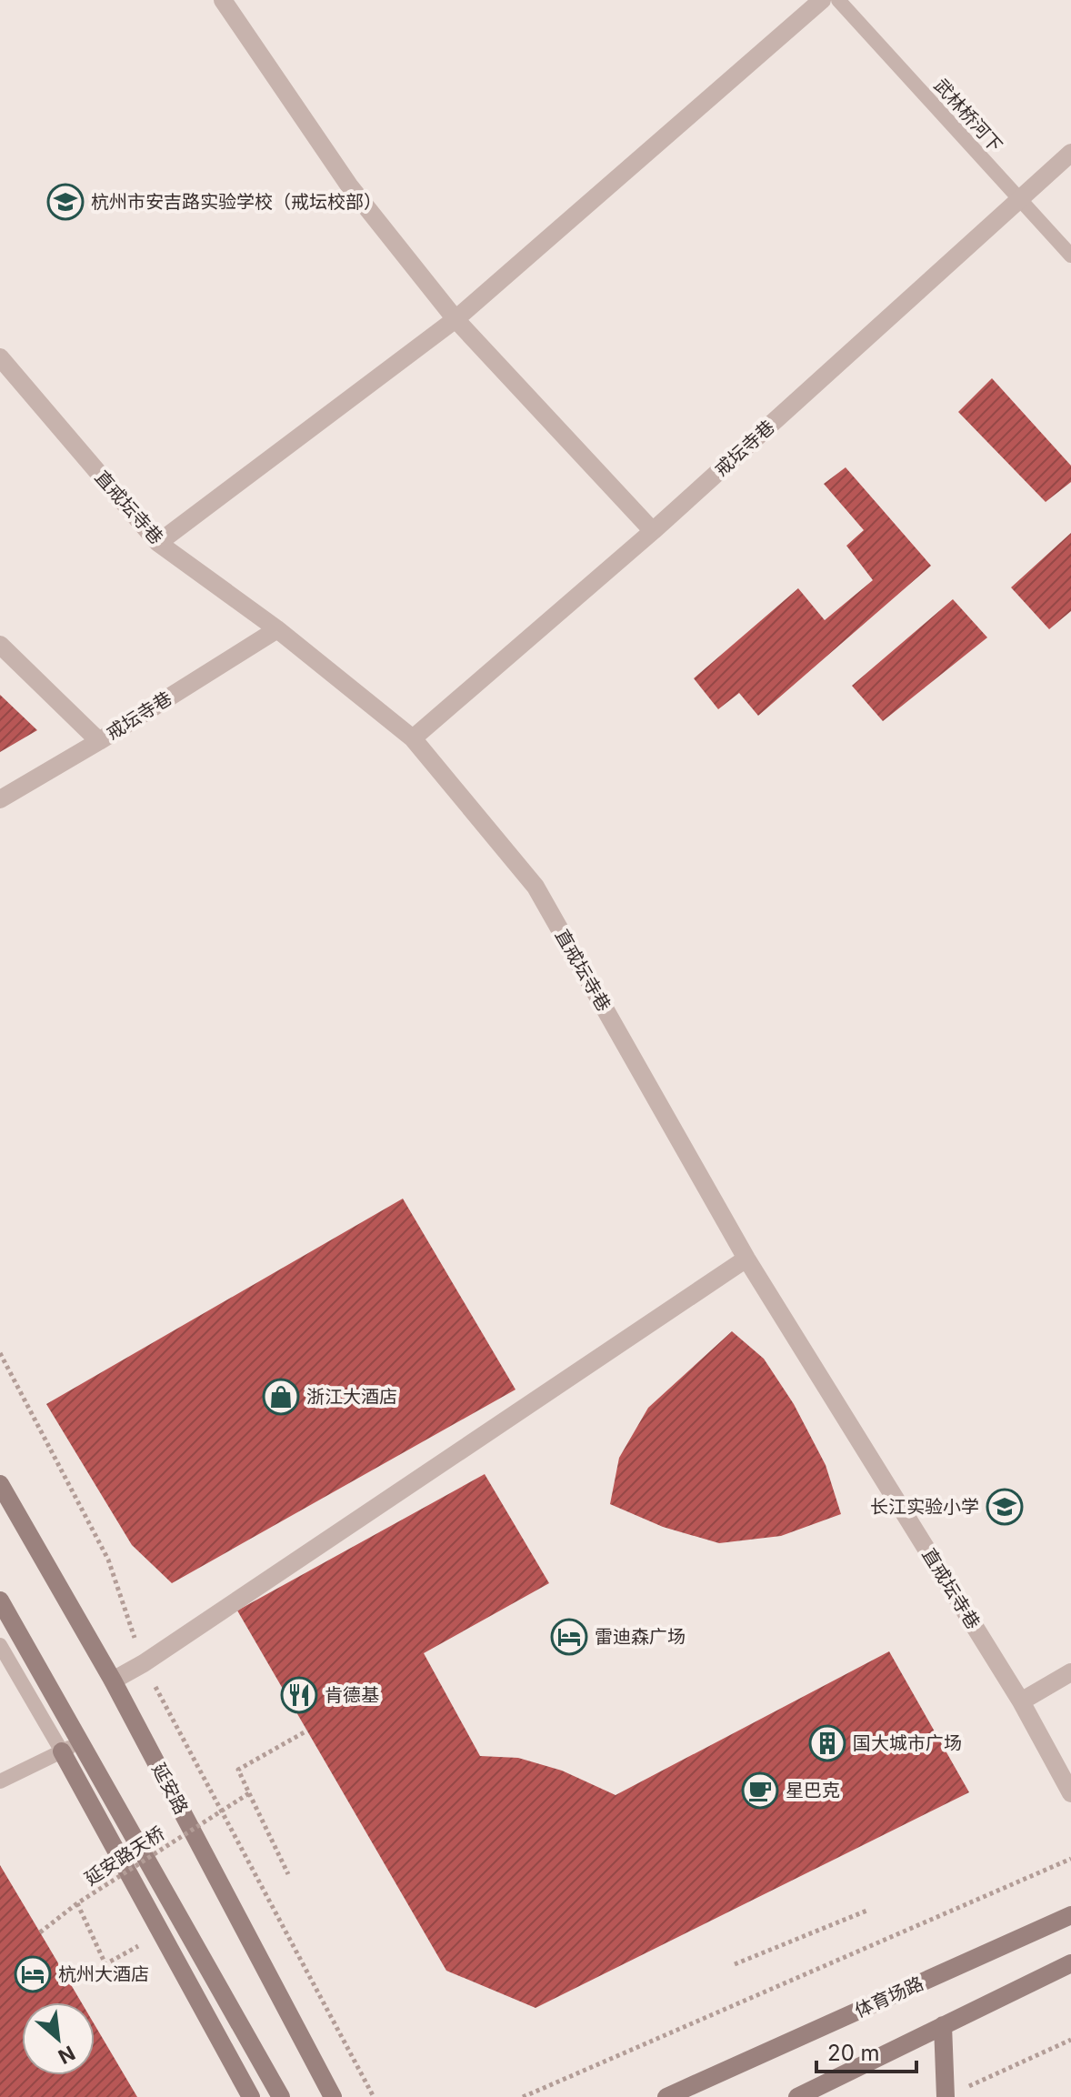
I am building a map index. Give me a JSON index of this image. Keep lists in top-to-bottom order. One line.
{"streets":{"main road":["延安路","体育场路"],"street":["戒坛寺巷","直戒坛寺巷"],"lane":["武林桥河下"],"path":["延安路天桥"]},"crossings":[["武林桥河下","戒坛寺巷"],["戒坛寺巷","直戒坛寺巷"]],"places":{"school or university":["杭州市安吉路实验学校（戒坛校部）","长江实验小学"],"shop":["浙江大酒店"],"hotel":["雷迪森广场","杭州大酒店"],"restaurant":["肯德基"],"building":["国大城市广场"],"cafe":["星巴克"]},"scale_bar":"20 m","north":"bottom right"}
